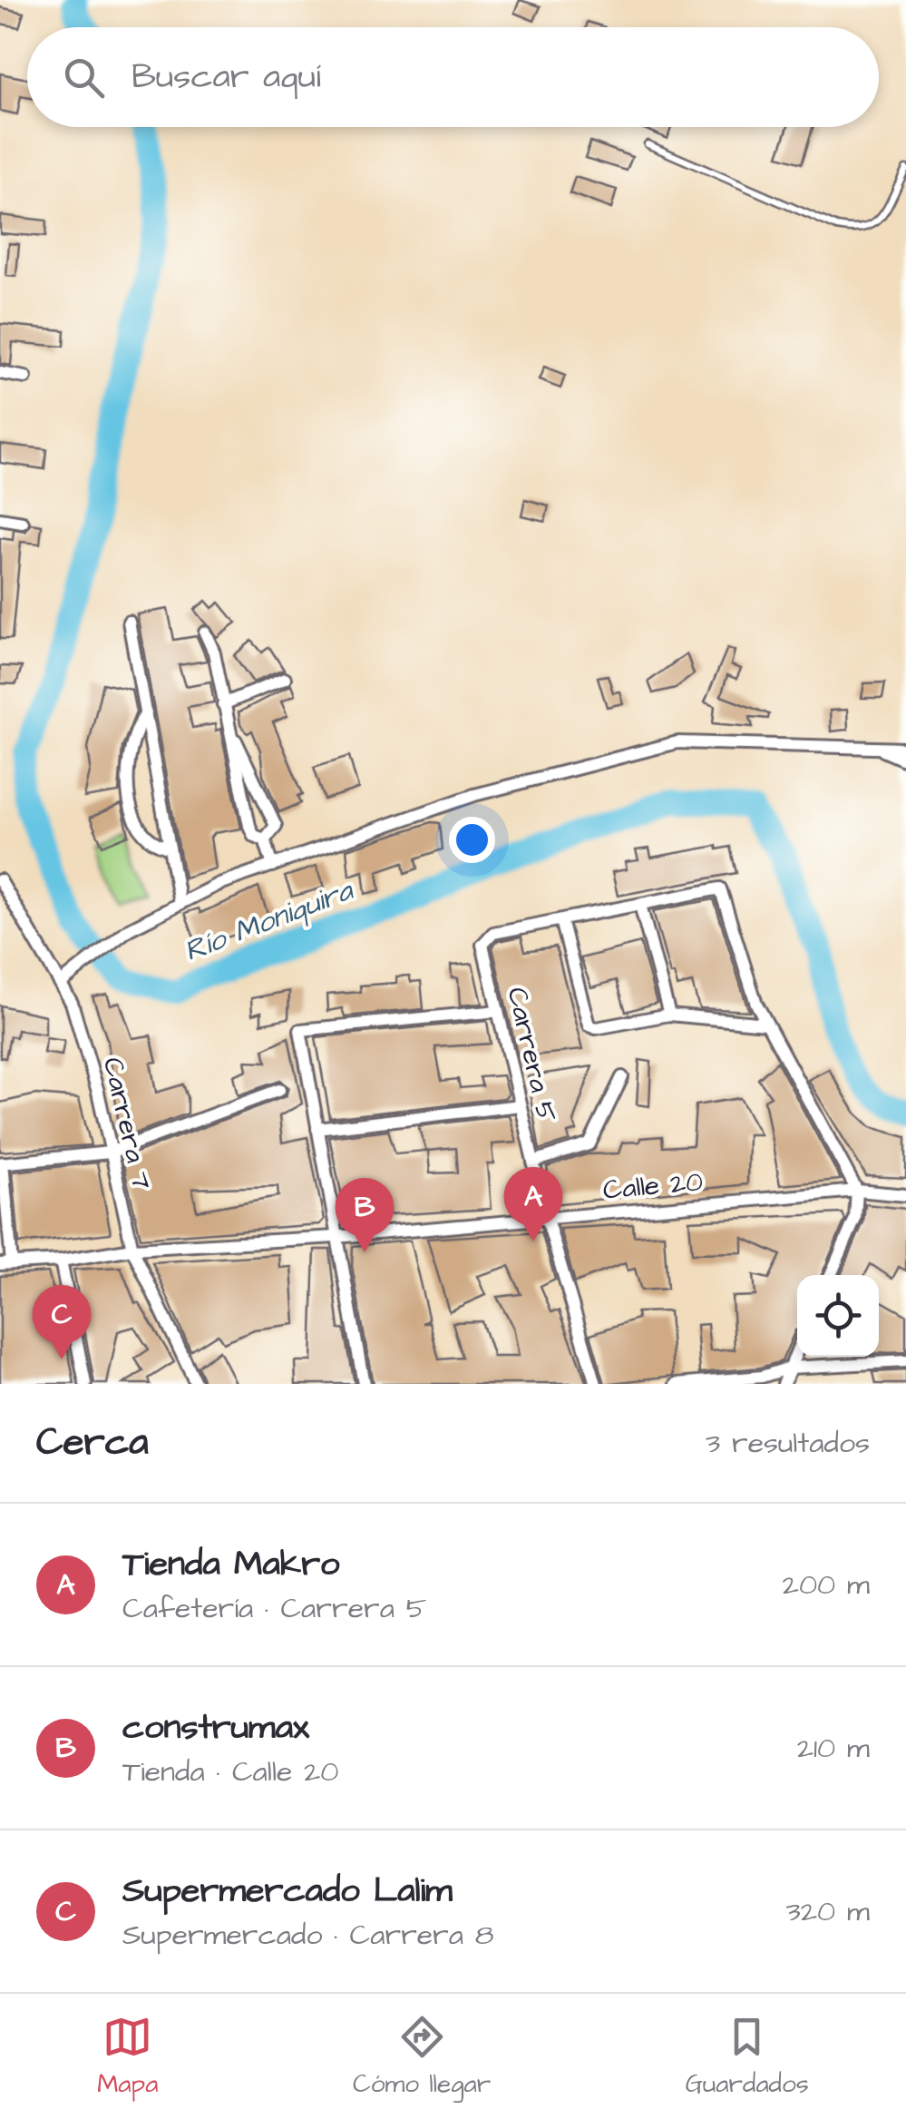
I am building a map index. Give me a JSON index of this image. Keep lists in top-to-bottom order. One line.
{"streets":{"street":["Carrera 5","Carrera 7","Calle 20"]},"crossings":[["Carrera 5","Calle 20"],["Carrera 7","Calle 20"]],"water":["Río Moniquira"],"page":{"search":"Buscar aquí","pins":["A","B","C"],"heading":["Cerca","3 resultados"],"list":[{"mark":"A","name":"Tienda Makro","note":"Cafetería · Carrera 5","value":"200 m"},{"mark":"B","name":"construmax","note":"Tienda · Calle 20","value":"210 m"},{"mark":"C","name":"Supermercado Lalim","note":"Supermercado · Carrera 8","value":"320 m"}],"nav":["Mapa","Cómo llegar","Guardados"]}}
